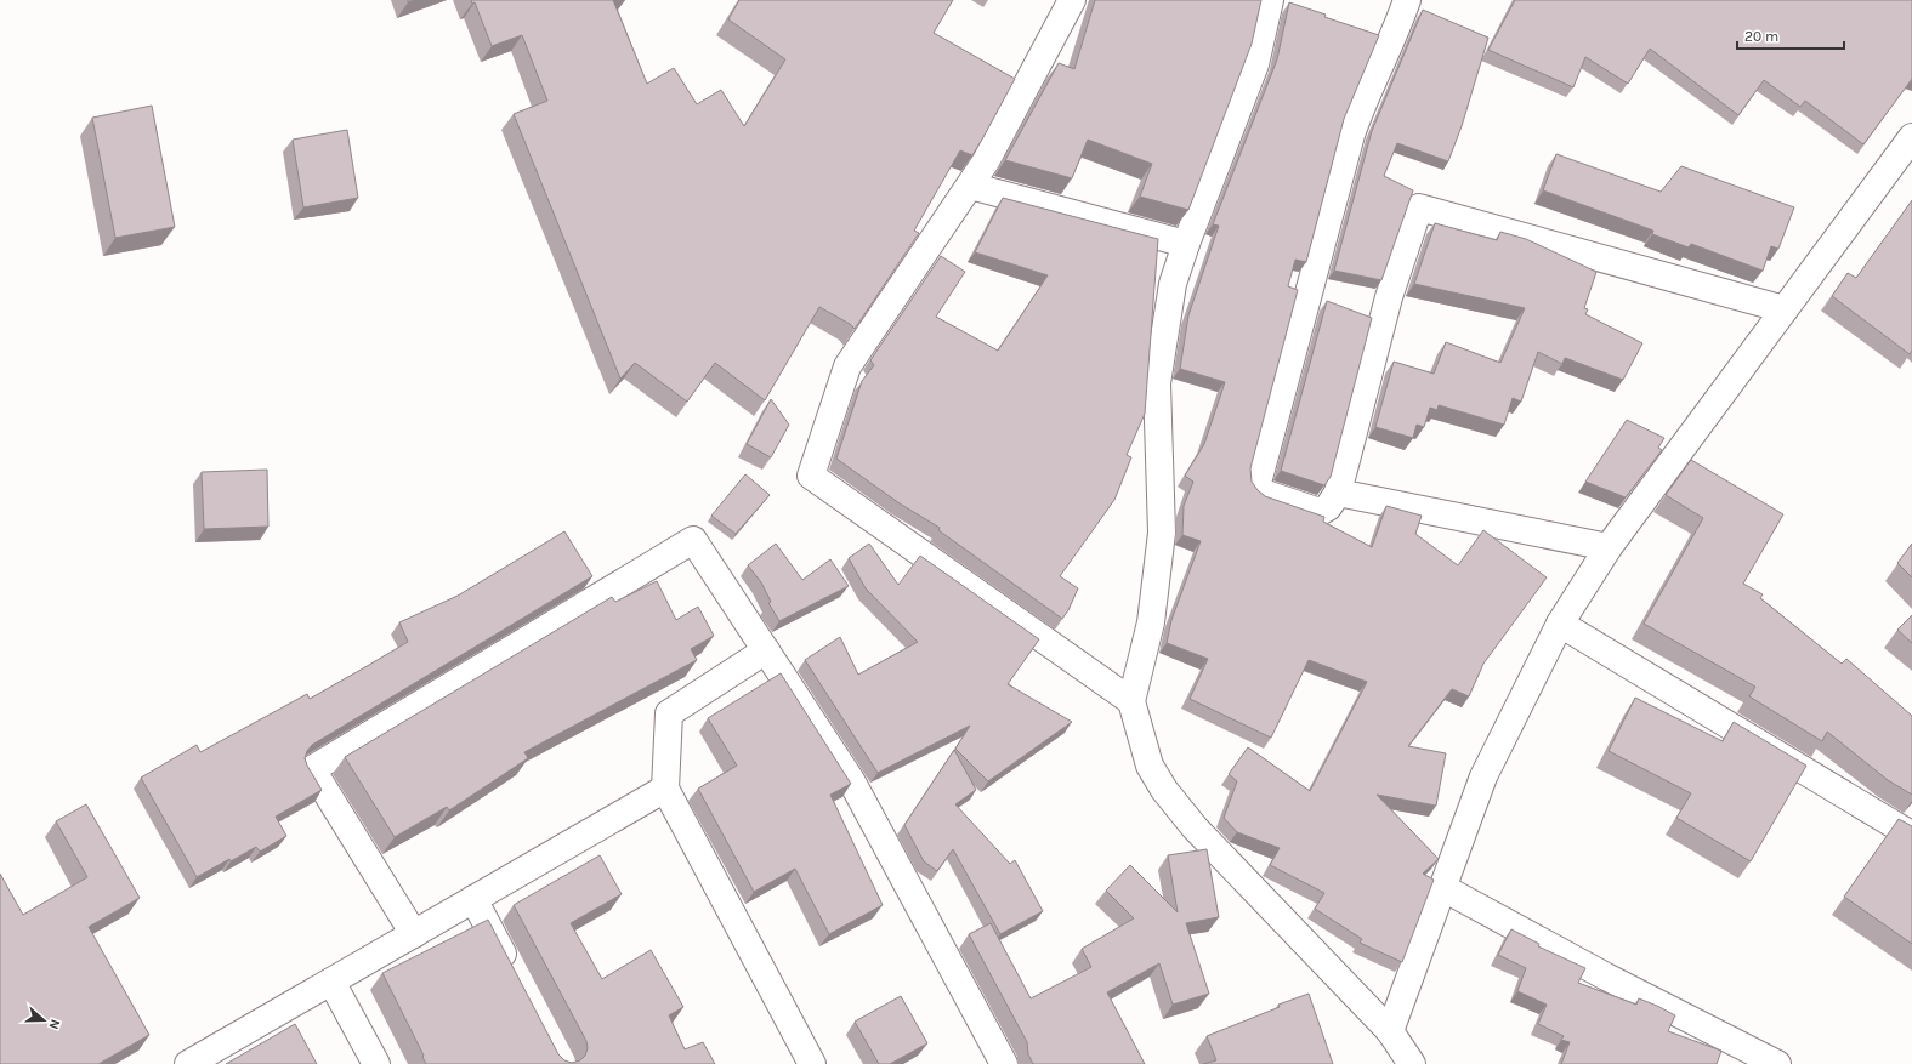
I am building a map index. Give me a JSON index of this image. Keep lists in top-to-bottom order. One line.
{"scale_bar":"20 m","north":"right"}
